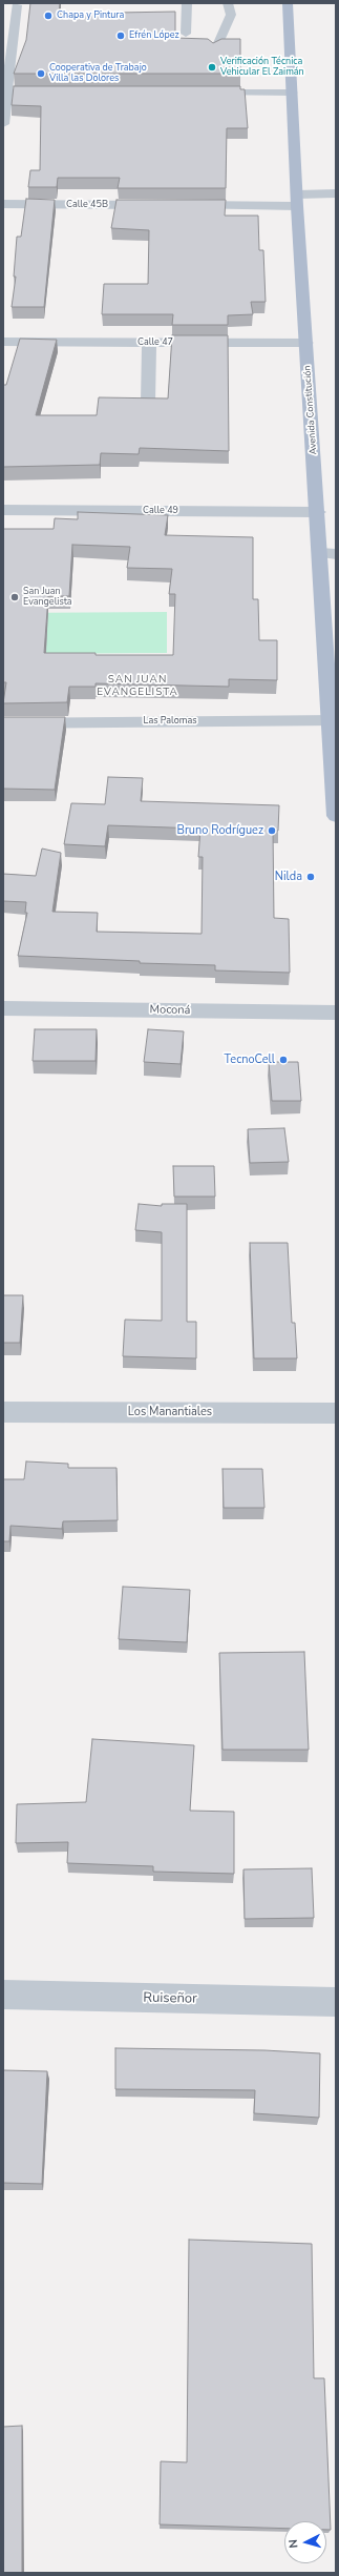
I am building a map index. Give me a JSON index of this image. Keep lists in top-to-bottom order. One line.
{"streets":{"main road":["Avenida Constitución"],"street":["Calle 45B","Calle 47","Calle 49","Las Palomas","Moconá","Los Manantiales","Ruiseñor"]},"crossings":[["Calle 47","Avenida Constitución"],["Avenida Constitución","Calle 49"],["Avenida Constitución","Las Palomas"]],"districts":["SAN JUAN EVANGELISTA"],"places":["Chapa y Pintura","Efrén López","Verificación Técnica Vehicular El Zaimán","Cooperativa de Trabajo Villa las Dolores","San Juan Evangelista","Bruno Rodríguez","Nilda","TecnoCell"],"north":"left"}
